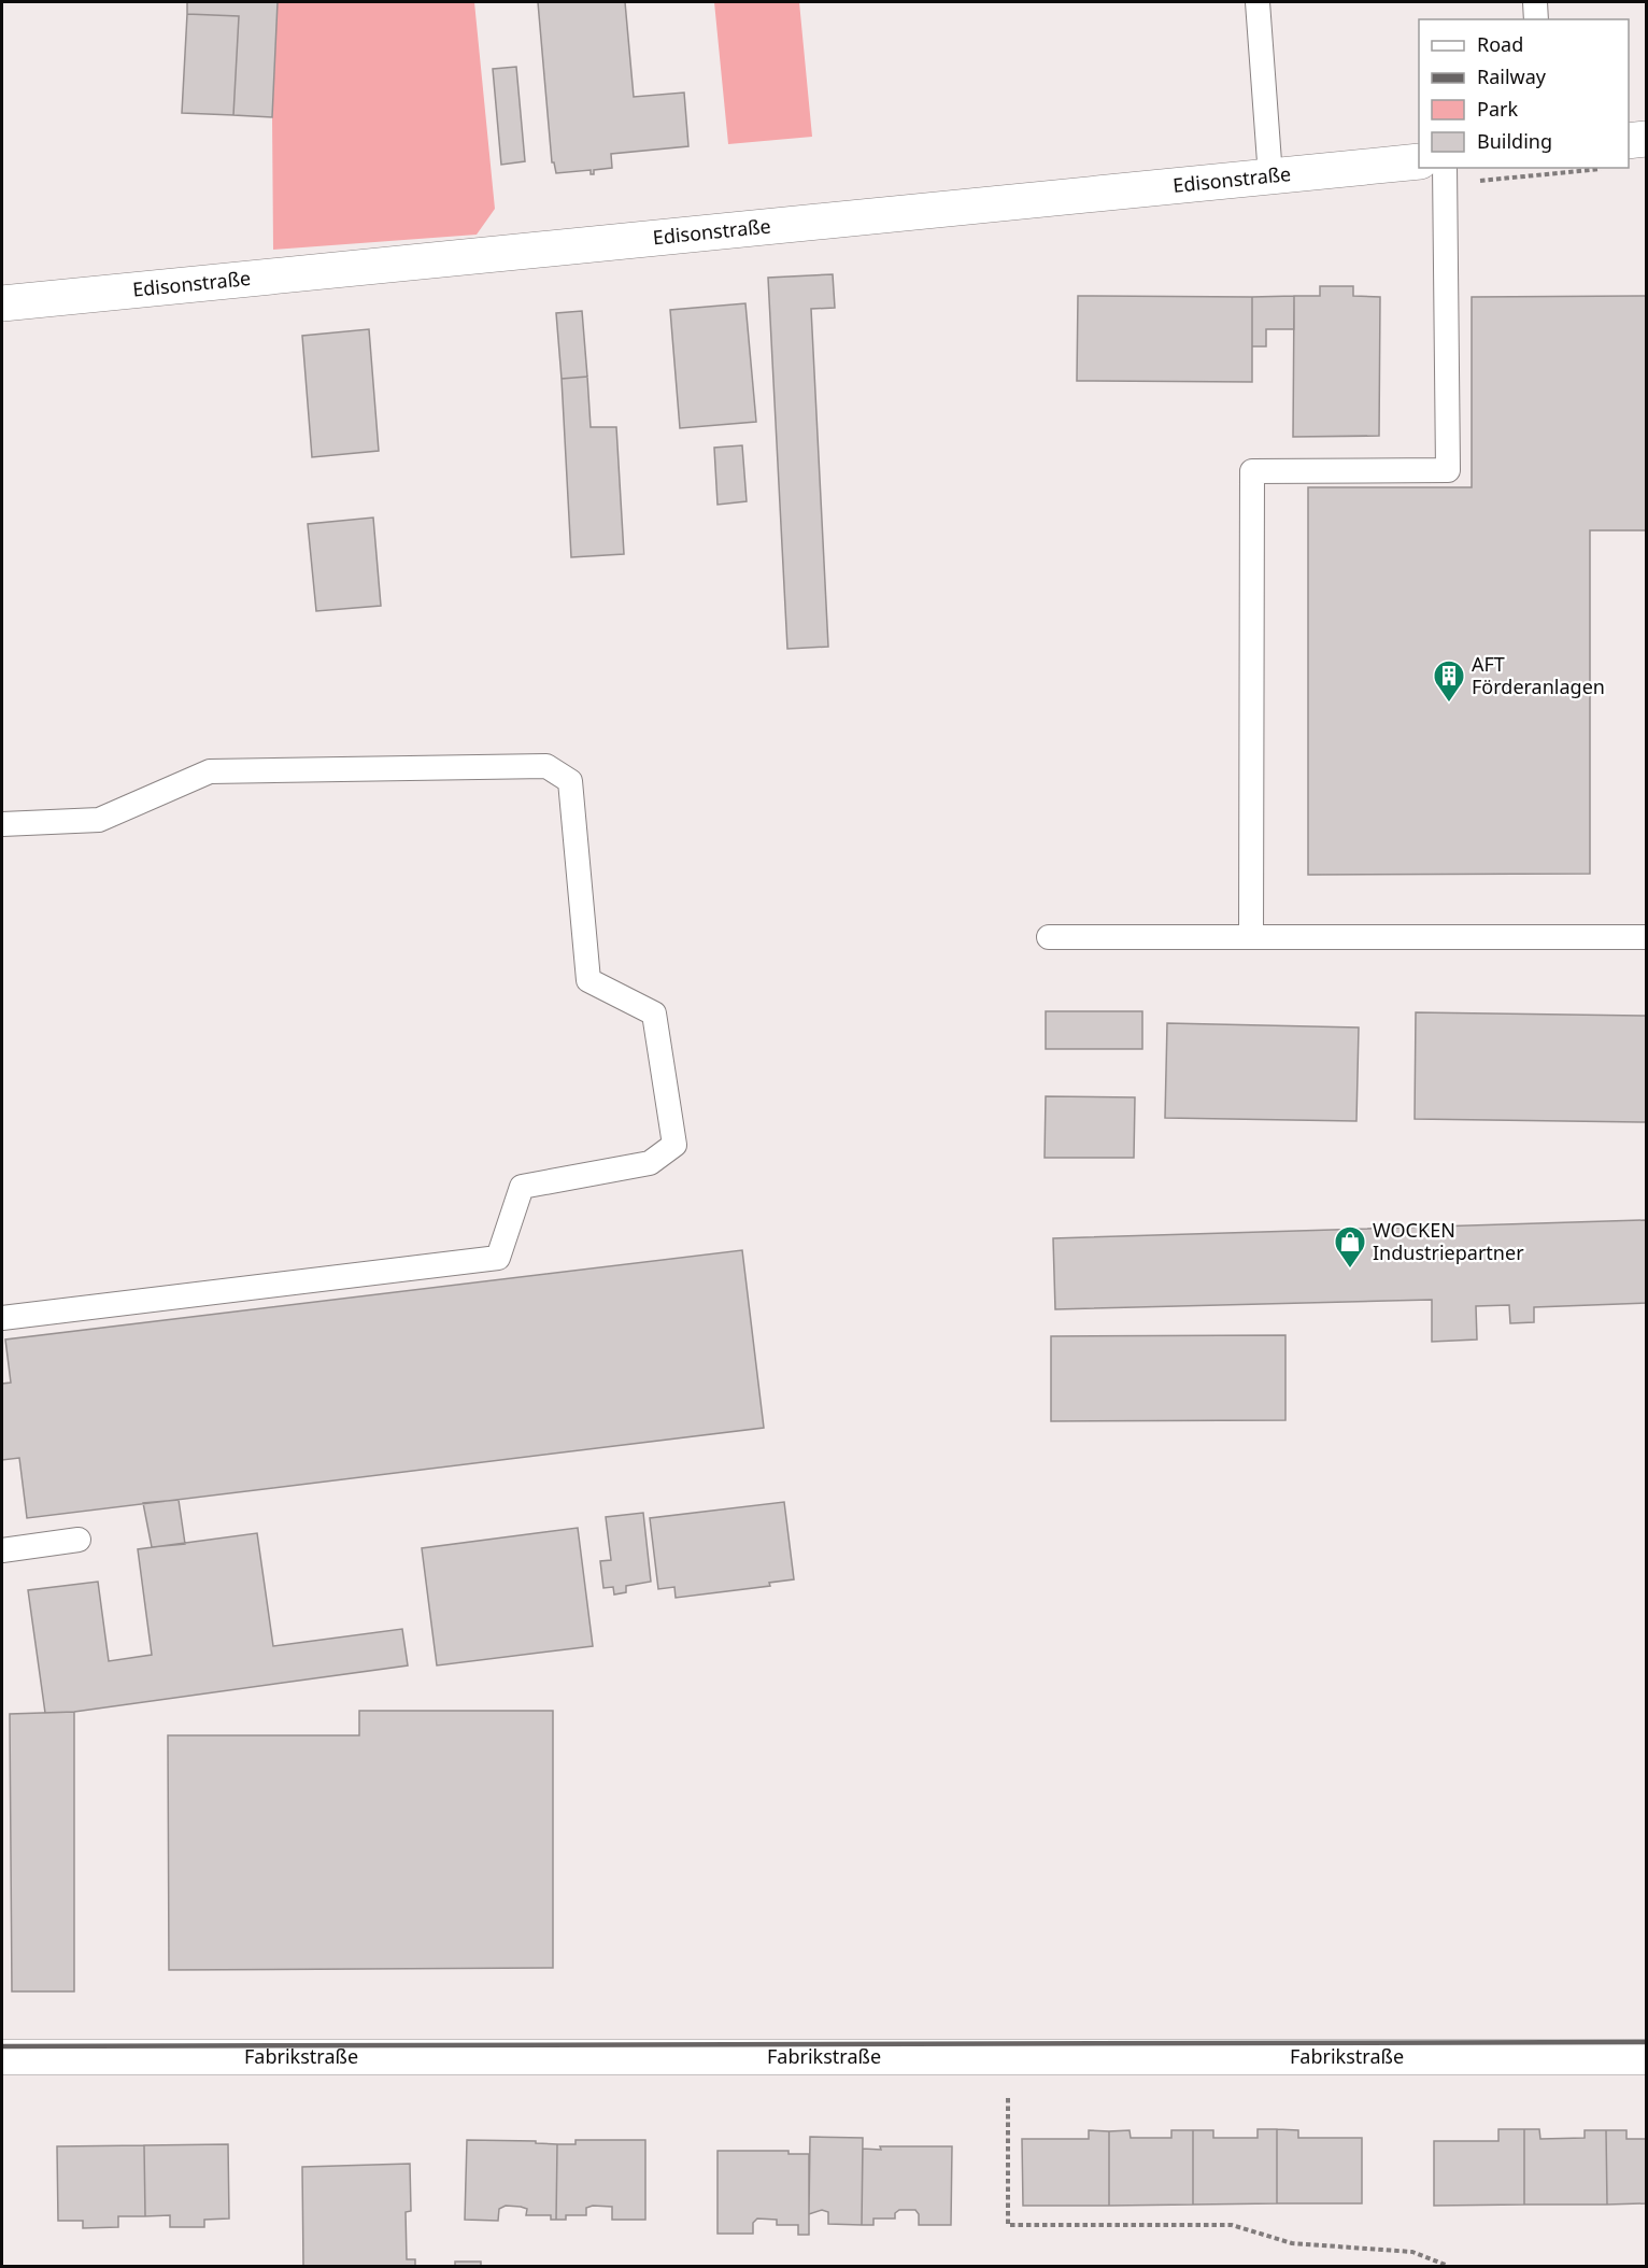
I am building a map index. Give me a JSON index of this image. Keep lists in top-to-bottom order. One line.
{"streets":{"street":["Edisonstraße","Fabrikstraße"]},"places":{"building":["AFT Förderanlagen"],"shop":["WOCKEN Industriepartner"]},"legend":["Road","Railway","Park","Building"]}
